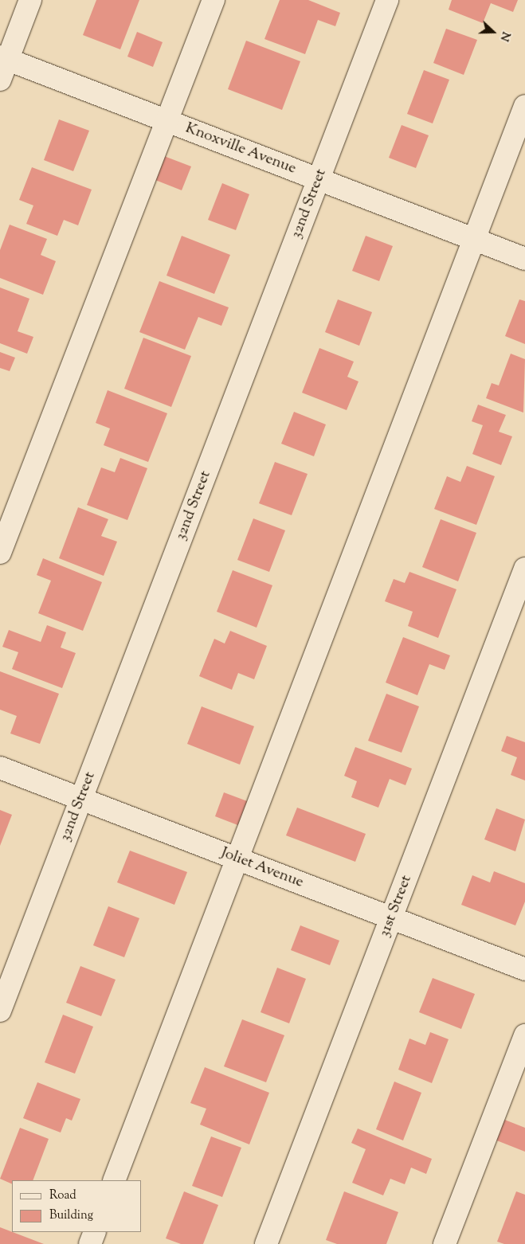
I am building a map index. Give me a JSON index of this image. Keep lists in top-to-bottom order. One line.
{"streets":{"street":["Knoxville Avenue","32nd Street","Joliet Avenue","31st Street"]},"crossings":[["Knoxville Avenue","32nd Street"],["32nd Street","Joliet Avenue"],["Joliet Avenue","31st Street"]],"legend":["Road","Building"],"north":"right"}
